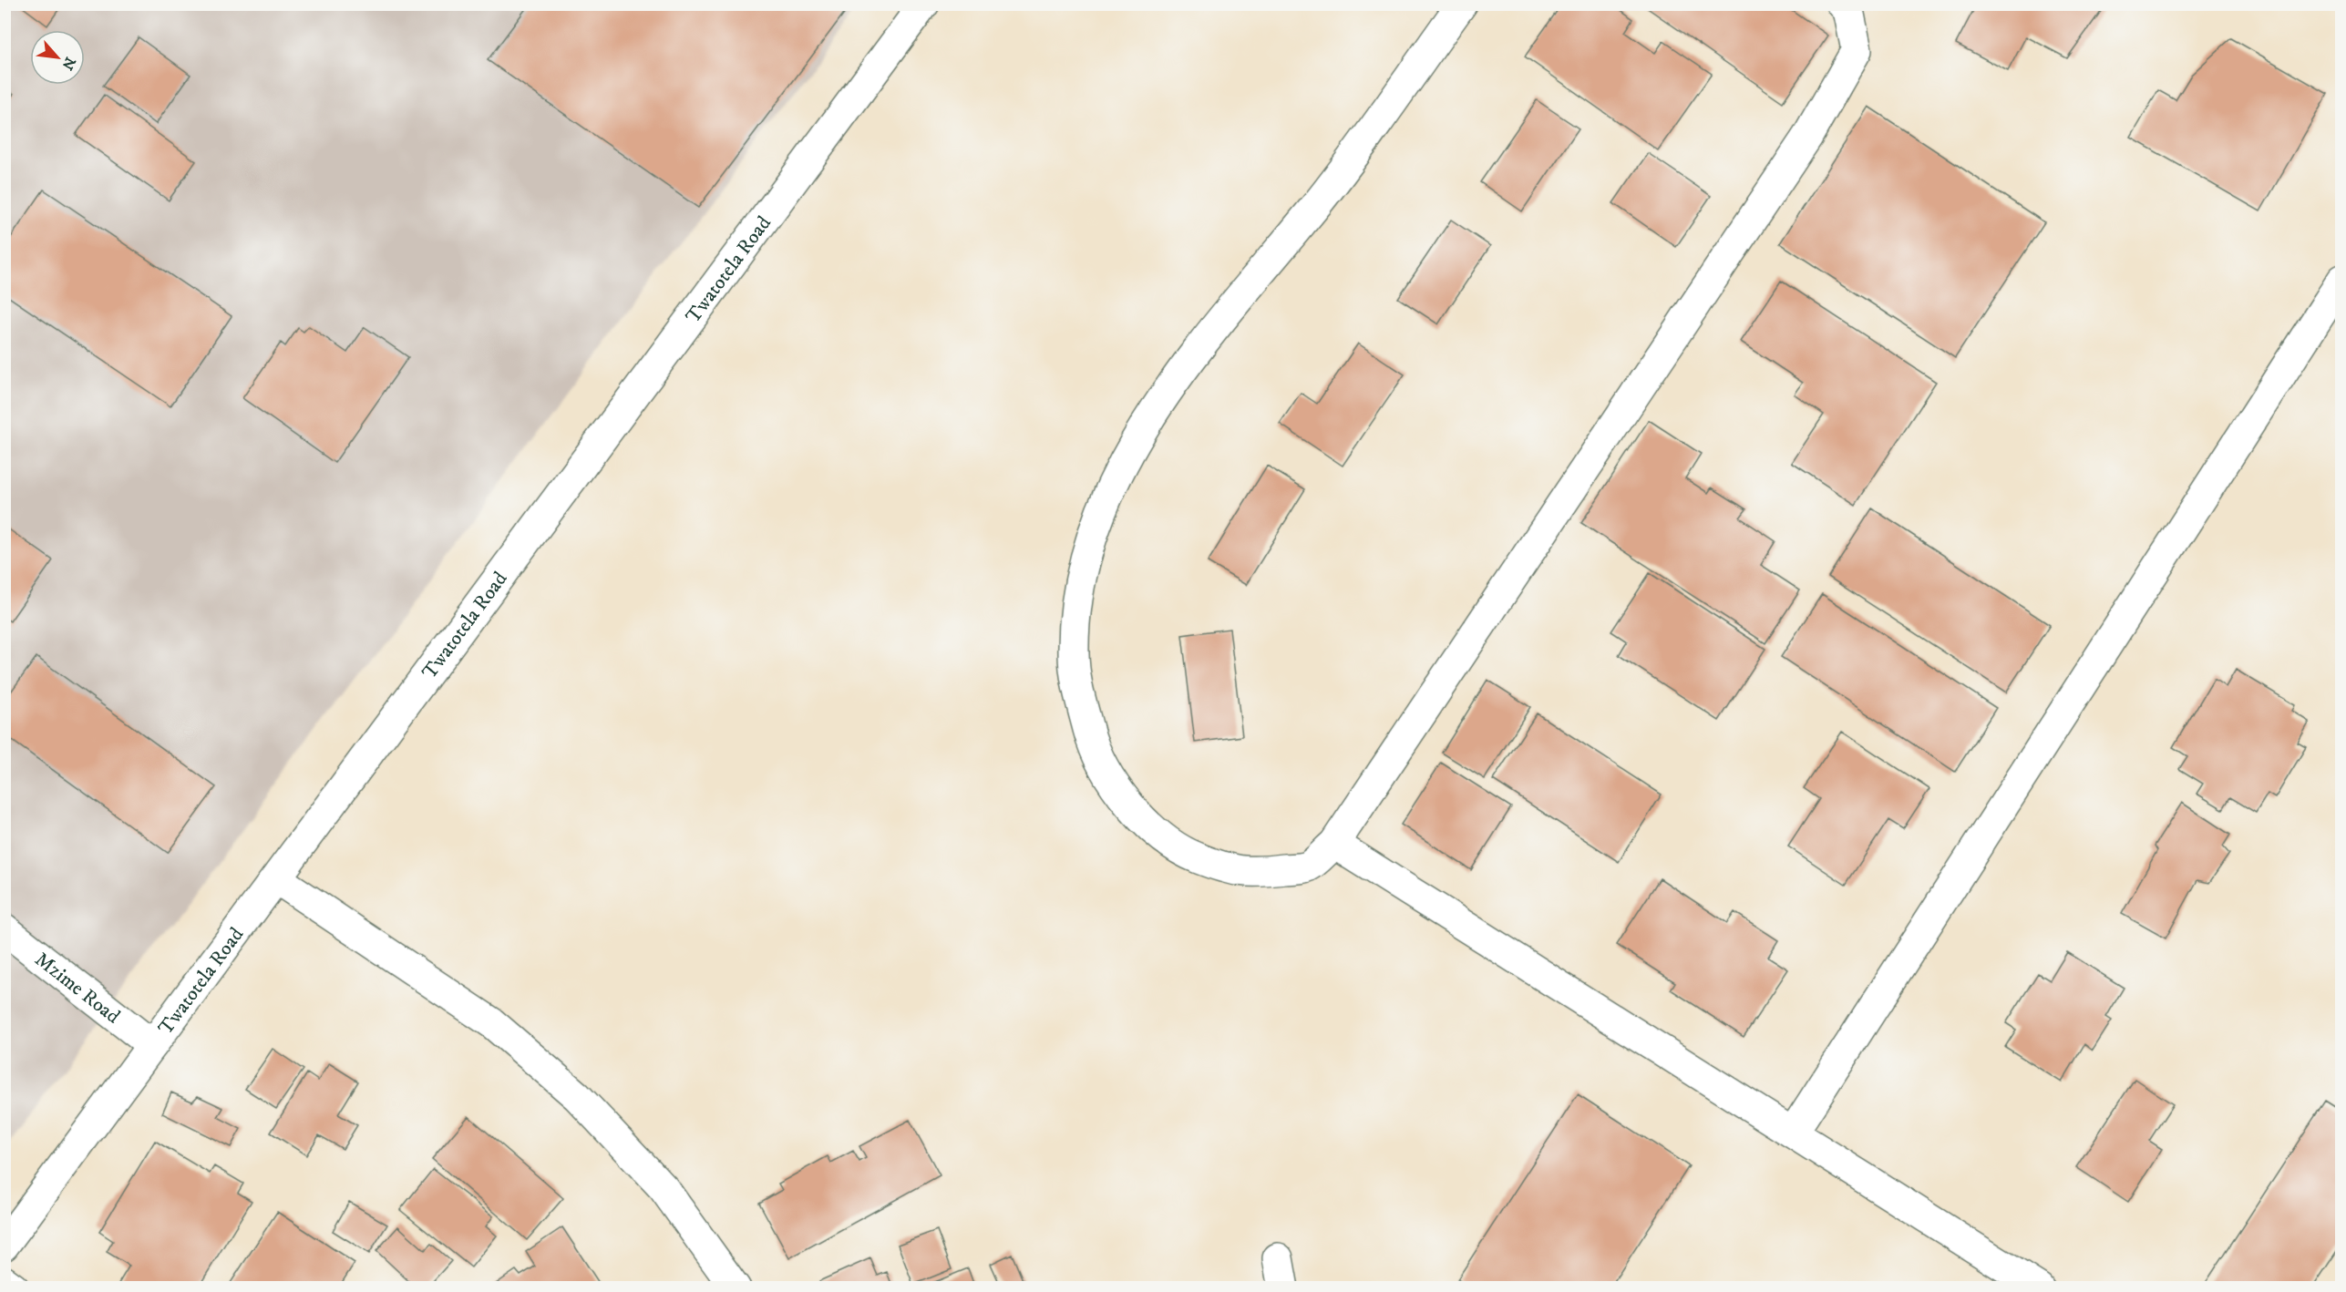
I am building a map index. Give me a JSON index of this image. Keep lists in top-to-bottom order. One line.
{"streets":{"street":["Twatotela Road","Mzime Road"]},"crossings":[["Twatotela Road","Mzime Road"]],"north":"bottom right"}
